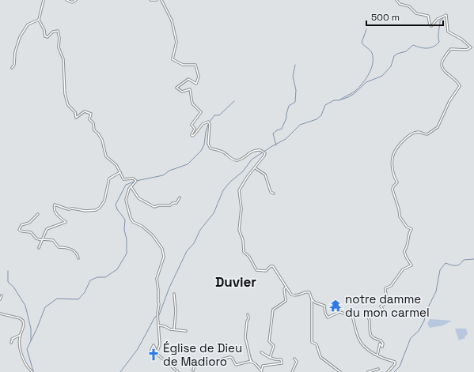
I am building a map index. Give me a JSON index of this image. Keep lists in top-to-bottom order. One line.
{"districts":["Duvier"],"places":{"temple":["notre damme du mon carmel"],"church":["Église de Dieu de Madioro"]},"scale_bar":"500 m"}
